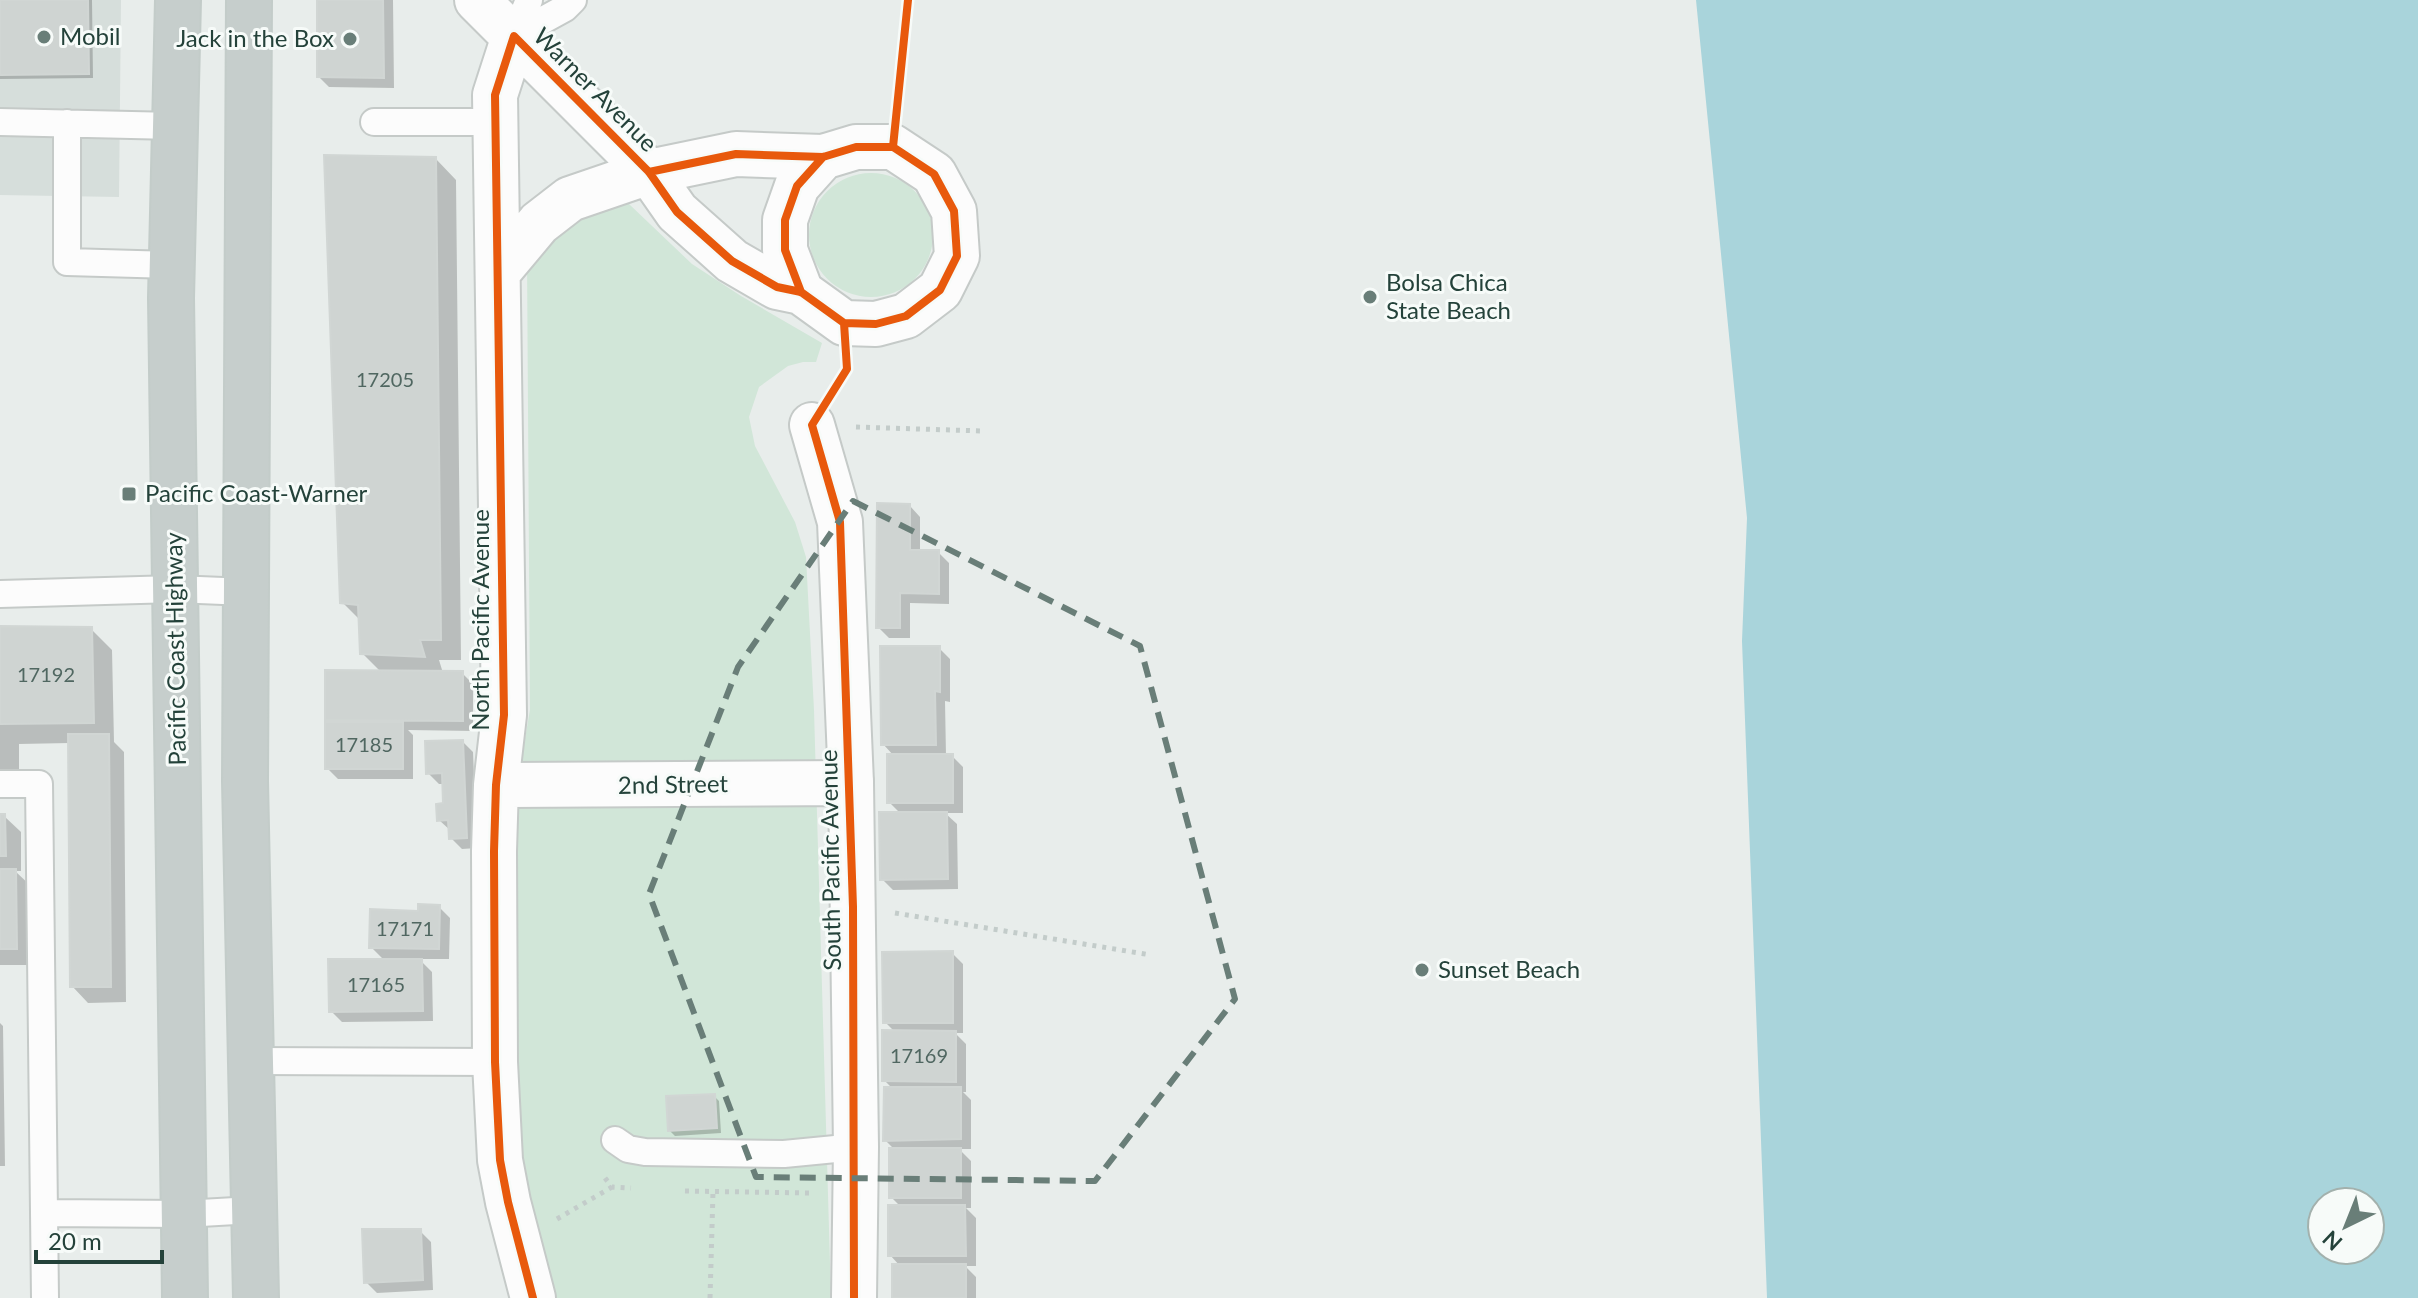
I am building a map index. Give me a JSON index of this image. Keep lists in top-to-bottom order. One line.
{"streets":{"highway":["Pacific Coast Highway"],"street":["Warner Avenue","North Pacific Avenue","2nd Street","South Pacific Avenue"]},"crossings":[["Warner Avenue","North Pacific Avenue"],["North Pacific Avenue","2nd Street"],["2nd Street","South Pacific Avenue"]],"places":{"other":["Mobil","Jack in the Box","Bolsa Chica State Beach","Sunset Beach"],"transit":["Pacific Coast-Warner"]},"house_numbers":["17205","17192","17185","17171","17165","17169"],"scale_bar":"20 m","north":"bottom left"}
